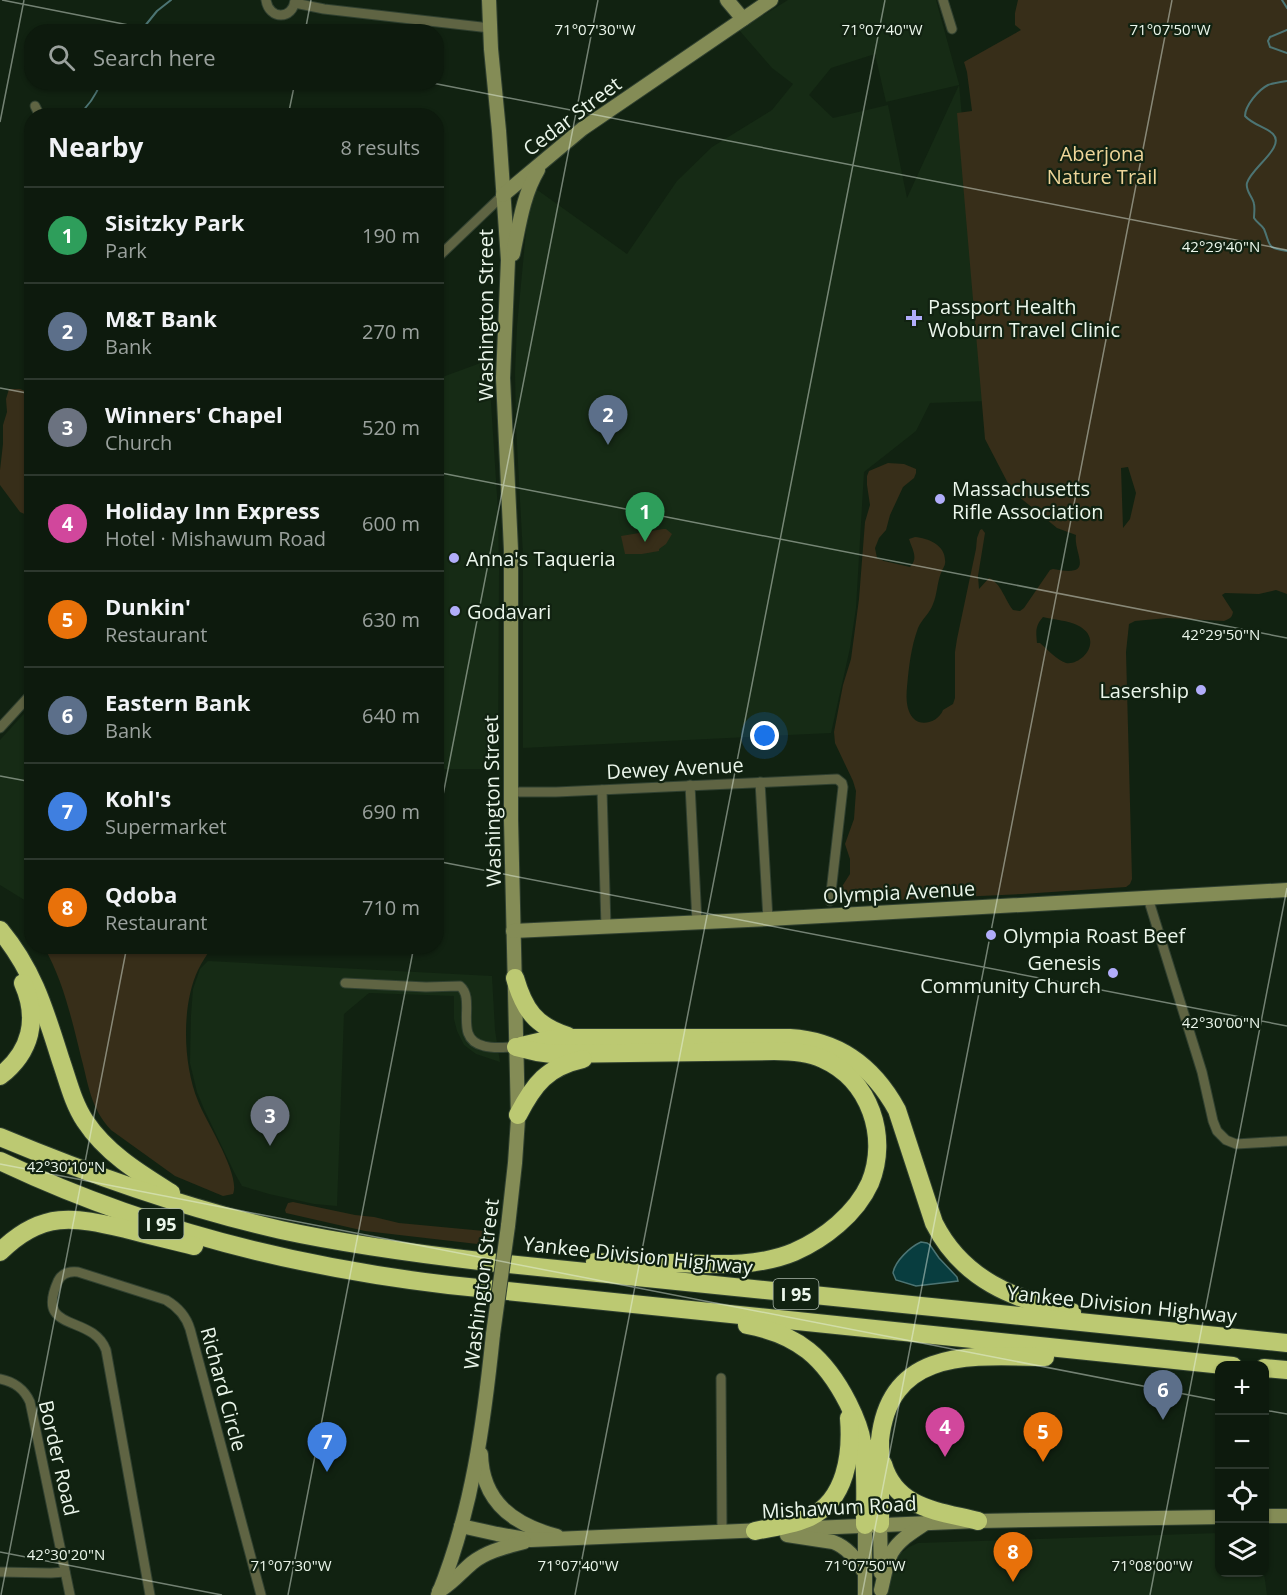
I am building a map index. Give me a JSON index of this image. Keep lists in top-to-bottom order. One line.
{"streets":{"highway":["I 95","Yankee Division Highway"],"main road":["Cedar Street","Washington Street","Olympia Avenue","Mishawum Road"],"street":["Dewey Avenue","Richard Circle","Border Road"]},"crossings":[["Cedar Street","Washington Street"],["Washington Street","Dewey Avenue"],["Washington Street","Olympia Avenue"],["Washington Street","Mishawum Road"]],"parks":["Aberjona Nature Trail"],"places":{"health":["Passport Health Woburn Travel Clinic"],"other":["Massachusetts Rifle Association","Anna's Taqueria","Godavari","Lasership","Olympia Roast Beef","Genesis Community Church"]},"page":{"search":"Search here","heading":["Nearby","8 results"],"list":[{"mark":"1","name":"Sisitzky Park","note":"Park","value":"190 m"},{"mark":"2","name":"M&T Bank","note":"Bank","value":"270 m"},{"mark":"3","name":"Winners' Chapel","note":"Church","value":"520 m"},{"mark":"4","name":"Holiday Inn Express","note":"Hotel · Mishawum Road","value":"600 m"},{"mark":"5","name":"Dunkin'","note":"Restaurant","value":"630 m"},{"mark":"6","name":"Eastern Bank","note":"Bank","value":"640 m"},{"mark":"7","name":"Kohl's","note":"Supermarket","value":"690 m"},{"mark":"8","name":"Qdoba","note":"Restaurant","value":"710 m"}],"pins":["2","1","3","6","4","5","7","8"],"map_buttons":["+","−"]},"coordinates":["71°07'30\"W","71°07'40\"W","71°07'50\"W","42°29'40\"N","42°29'50\"N","42°30'00\"N","42°30'10\"N","42°30'20\"N","71°08'00\"W"]}
